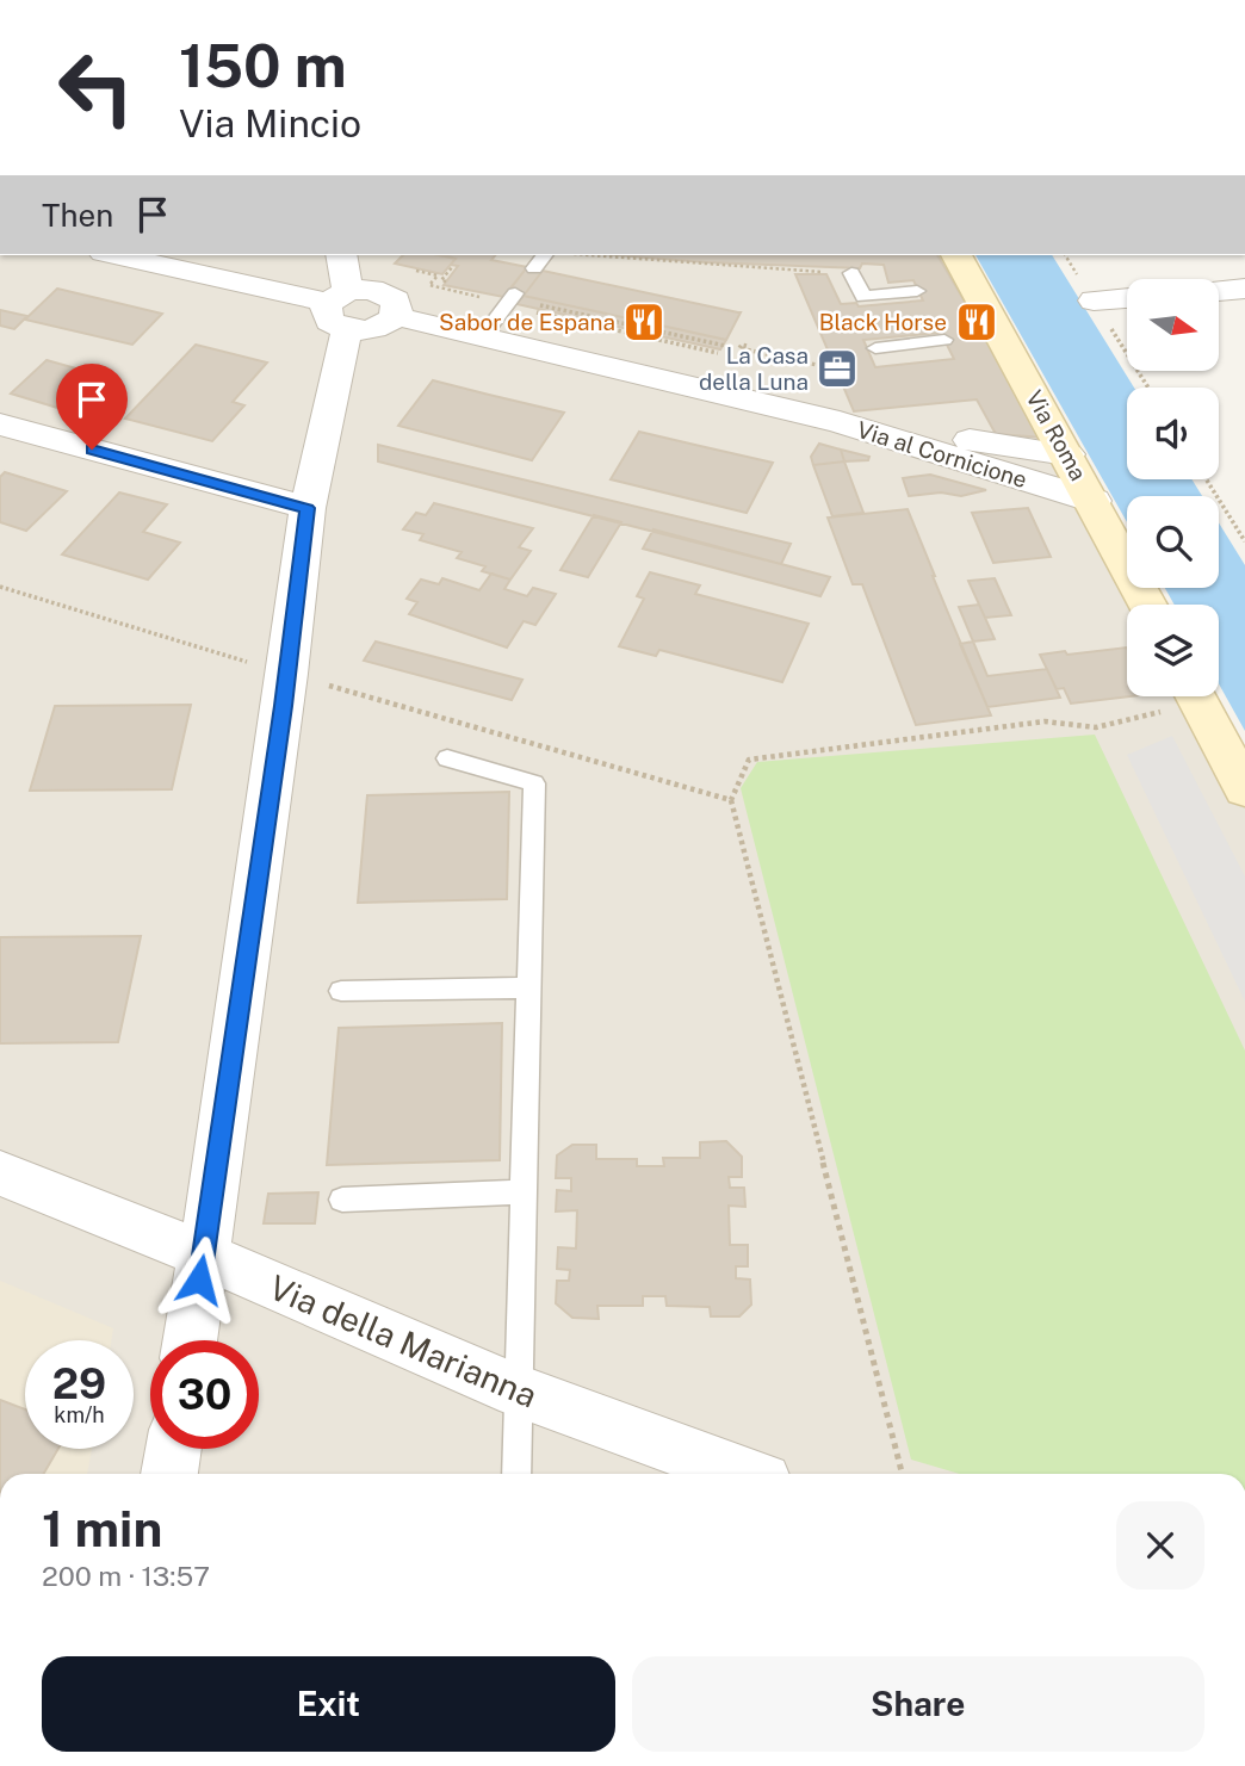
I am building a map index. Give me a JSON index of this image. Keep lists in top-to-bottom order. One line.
{"streets":{"street":["Via Roma","Via al Cornicione","Via della Marianna"]},"crossings":[["Via Roma","Via al Cornicione"]],"places":{"restaurant":["Sabor de Espana","Black Horse"],"office":["La Casa della Luna"]},"north":"right","page":{"turn":["150 m","Via Mincio"],"then":"Then","speed":"29 km/h","limit":"30","heading":["1 min","200 m · 13:57"],"buttons":["Exit","Share"]}}
